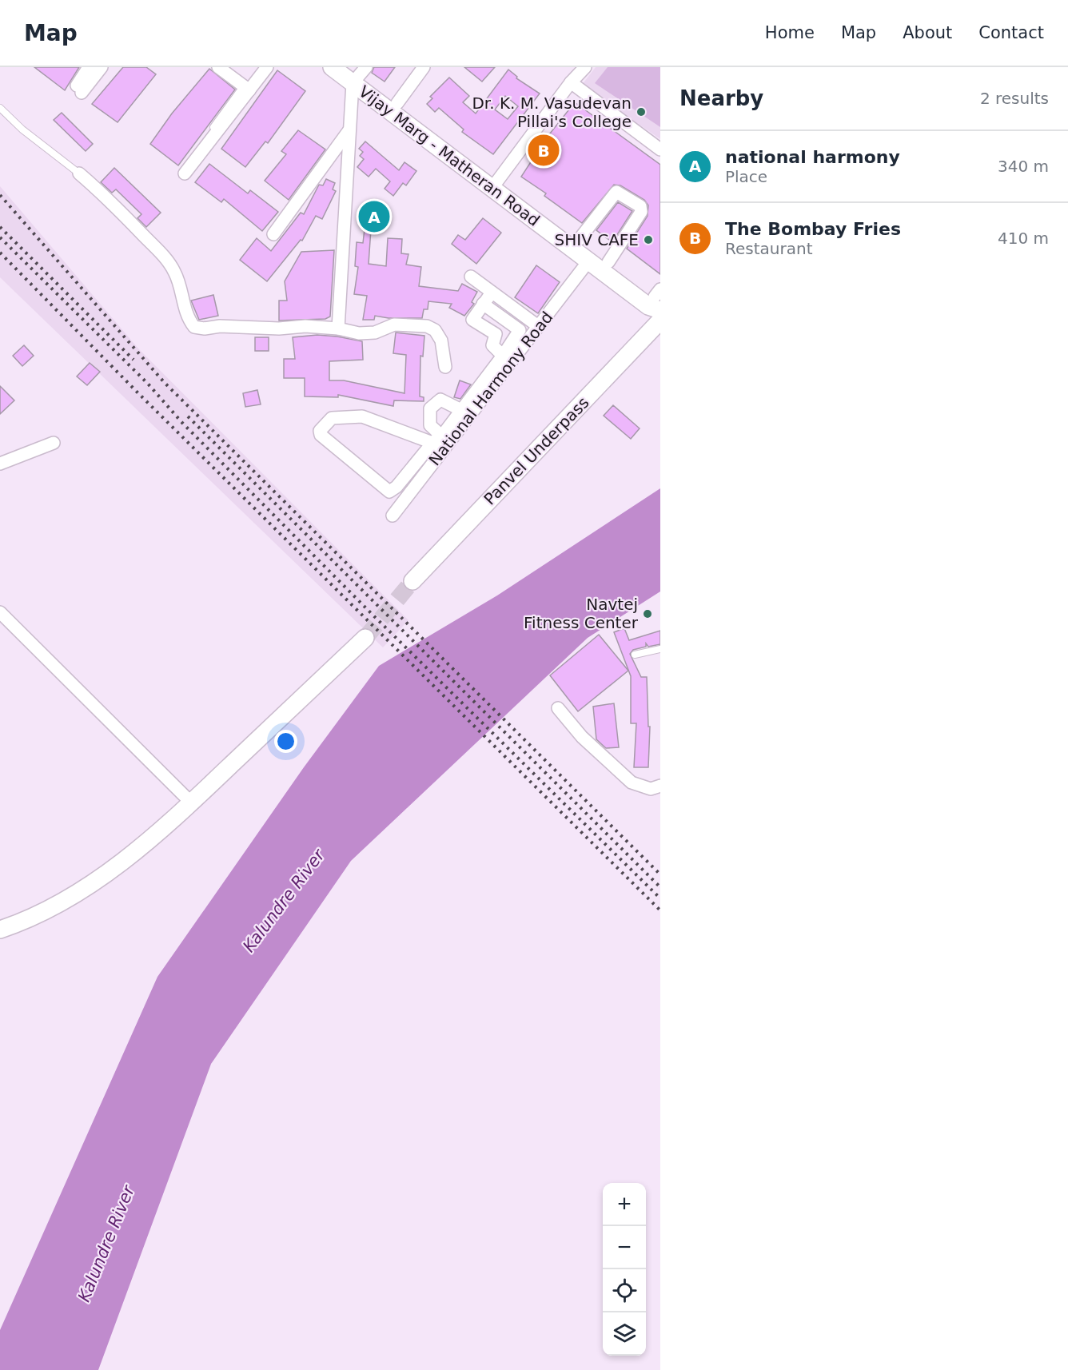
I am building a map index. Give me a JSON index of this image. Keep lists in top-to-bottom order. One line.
{"streets":{"main road":["Vijay Marg - Matheran Road","Panvel Underpass"],"street":["National Harmony Road"]},"crossings":[["Vijay Marg - Matheran Road","National Harmony Road"]],"water":["Kalundre River"],"places":["Dr. K. M. Vasudevan Pillai's College","SHIV CAFE","Navtej Fitness Center"],"page":{"header":"Map","nav":["Home","Map","About","Contact"],"heading":["Nearby","2 results"],"list":[{"mark":"A","name":"national harmony","note":"Place","value":"340 m"},{"mark":"B","name":"The Bombay Fries","note":"Restaurant","value":"410 m"}],"pins":["B","A"],"map_buttons":["+","−"]}}
